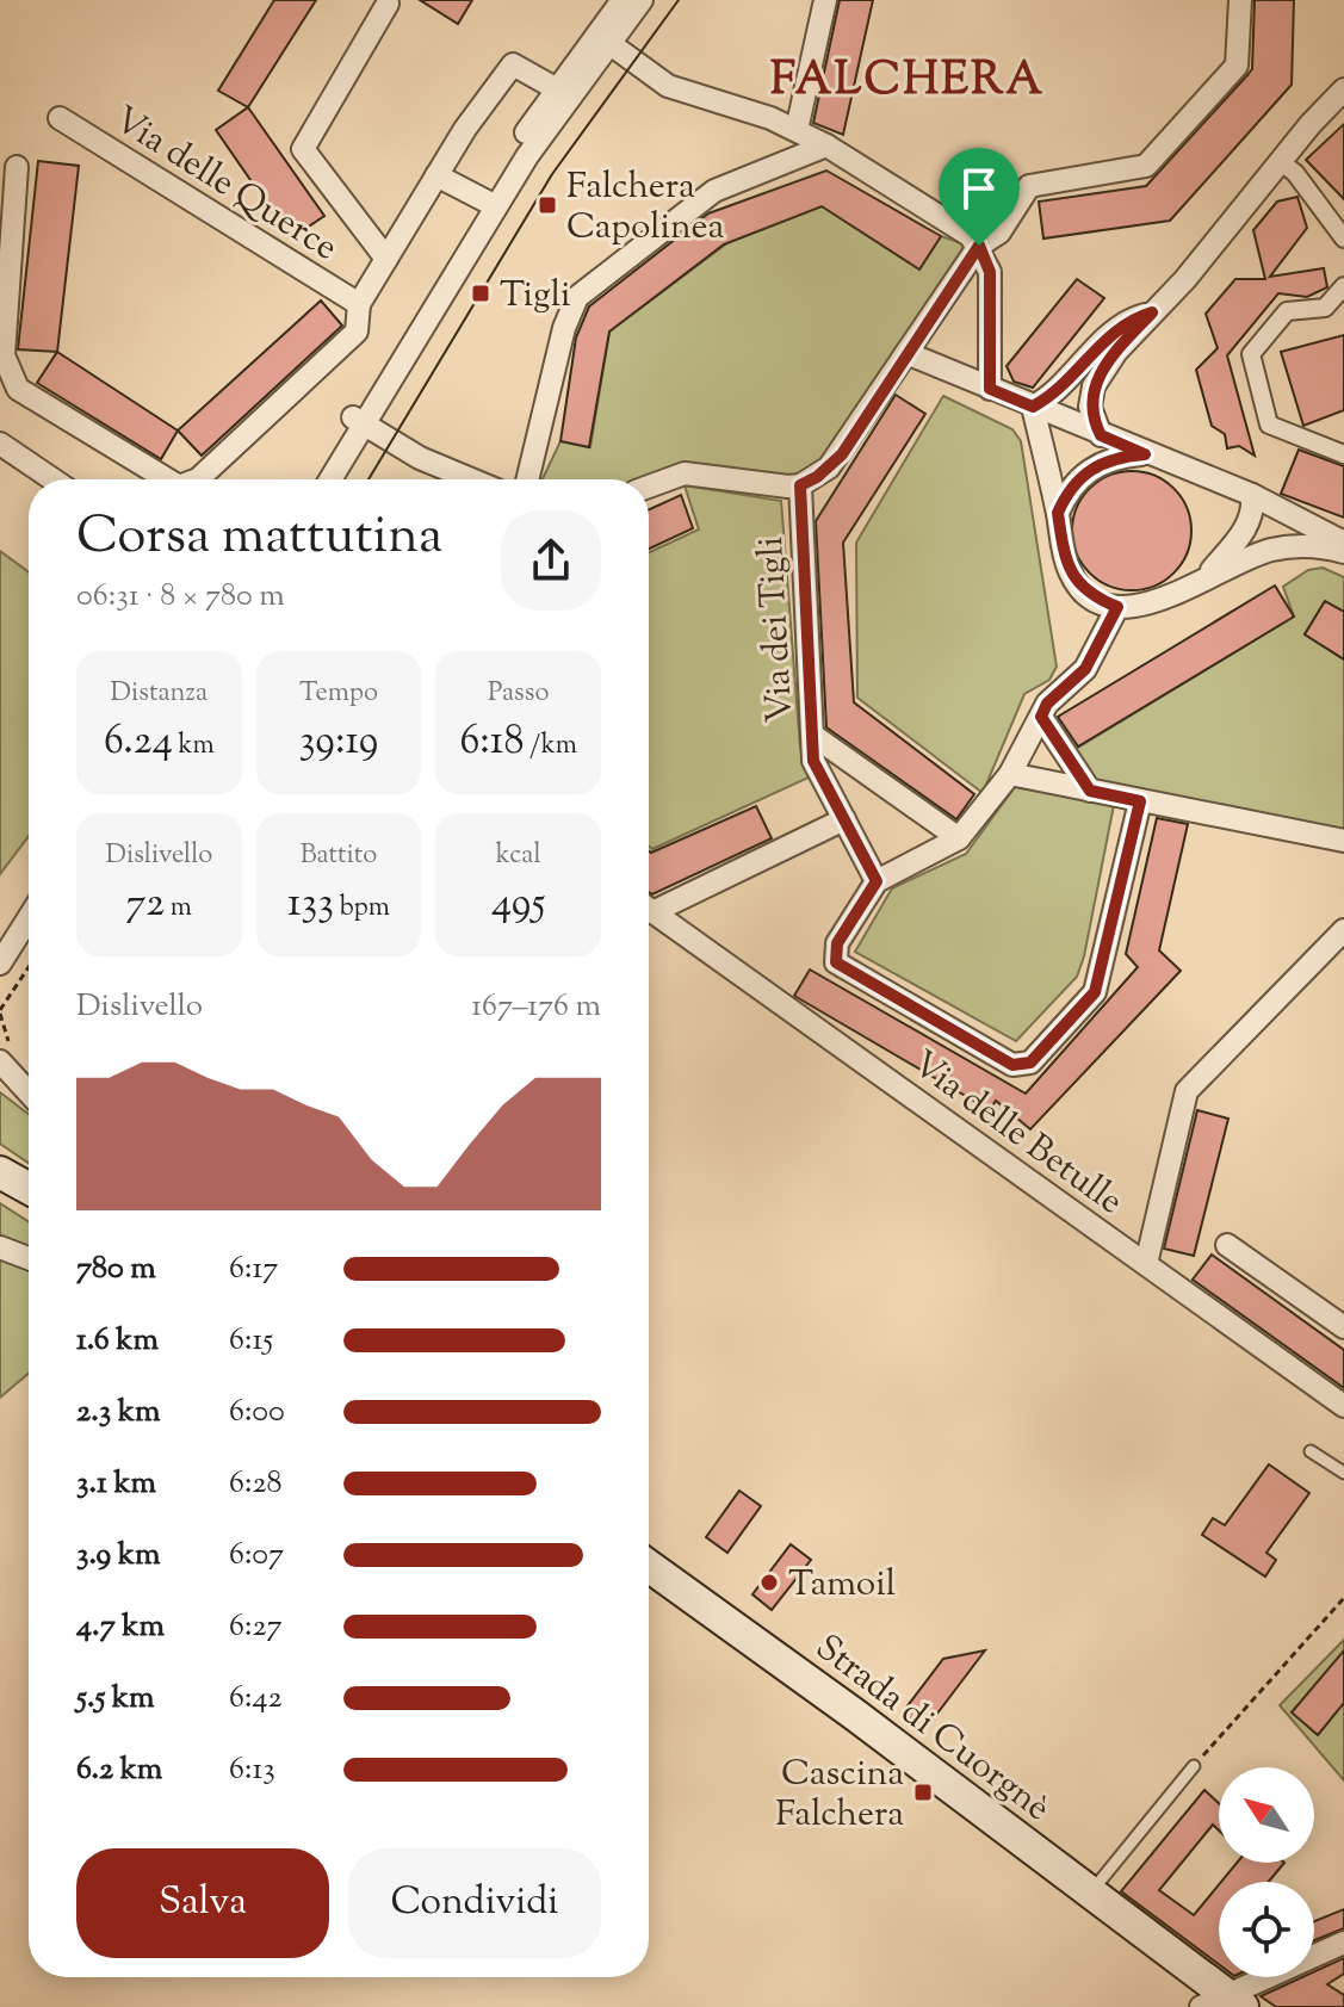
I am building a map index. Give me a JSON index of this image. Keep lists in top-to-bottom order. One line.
{"streets":{"main road":["Strada di Cuorgnè"],"street":["Via delle Querce","Via dei Tigli","Via delle Betulle"]},"districts":["FALCHERA"],"places":{"transit":["Falchera Capolinea","Tigli","Cascina Falchera"],"other":["Tamoil"]},"north":"top left","page":{"heading":["Corsa mattutina","06:31 · 8 × 780 m"],"stats":[["Distanza","6.24 km"],["Tempo","39:19"],["Passo","6:18 /km"],["Dislivello","72 m"],["Battito","133 bpm"],["kcal","495"]],"chart":["Dislivello","167–176 m"],"list":[{"name":"780 m","note":"6:17"},{"name":"1.6 km","note":"6:15"},{"name":"2.3 km","note":"6:00"},{"name":"3.1 km","note":"6:28"},{"name":"3.9 km","note":"6:07"},{"name":"4.7 km","note":"6:27"},{"name":"5.5 km","note":"6:42"},{"name":"6.2 km","note":"6:13"}],"buttons":["Salva","Condividi"]}}
